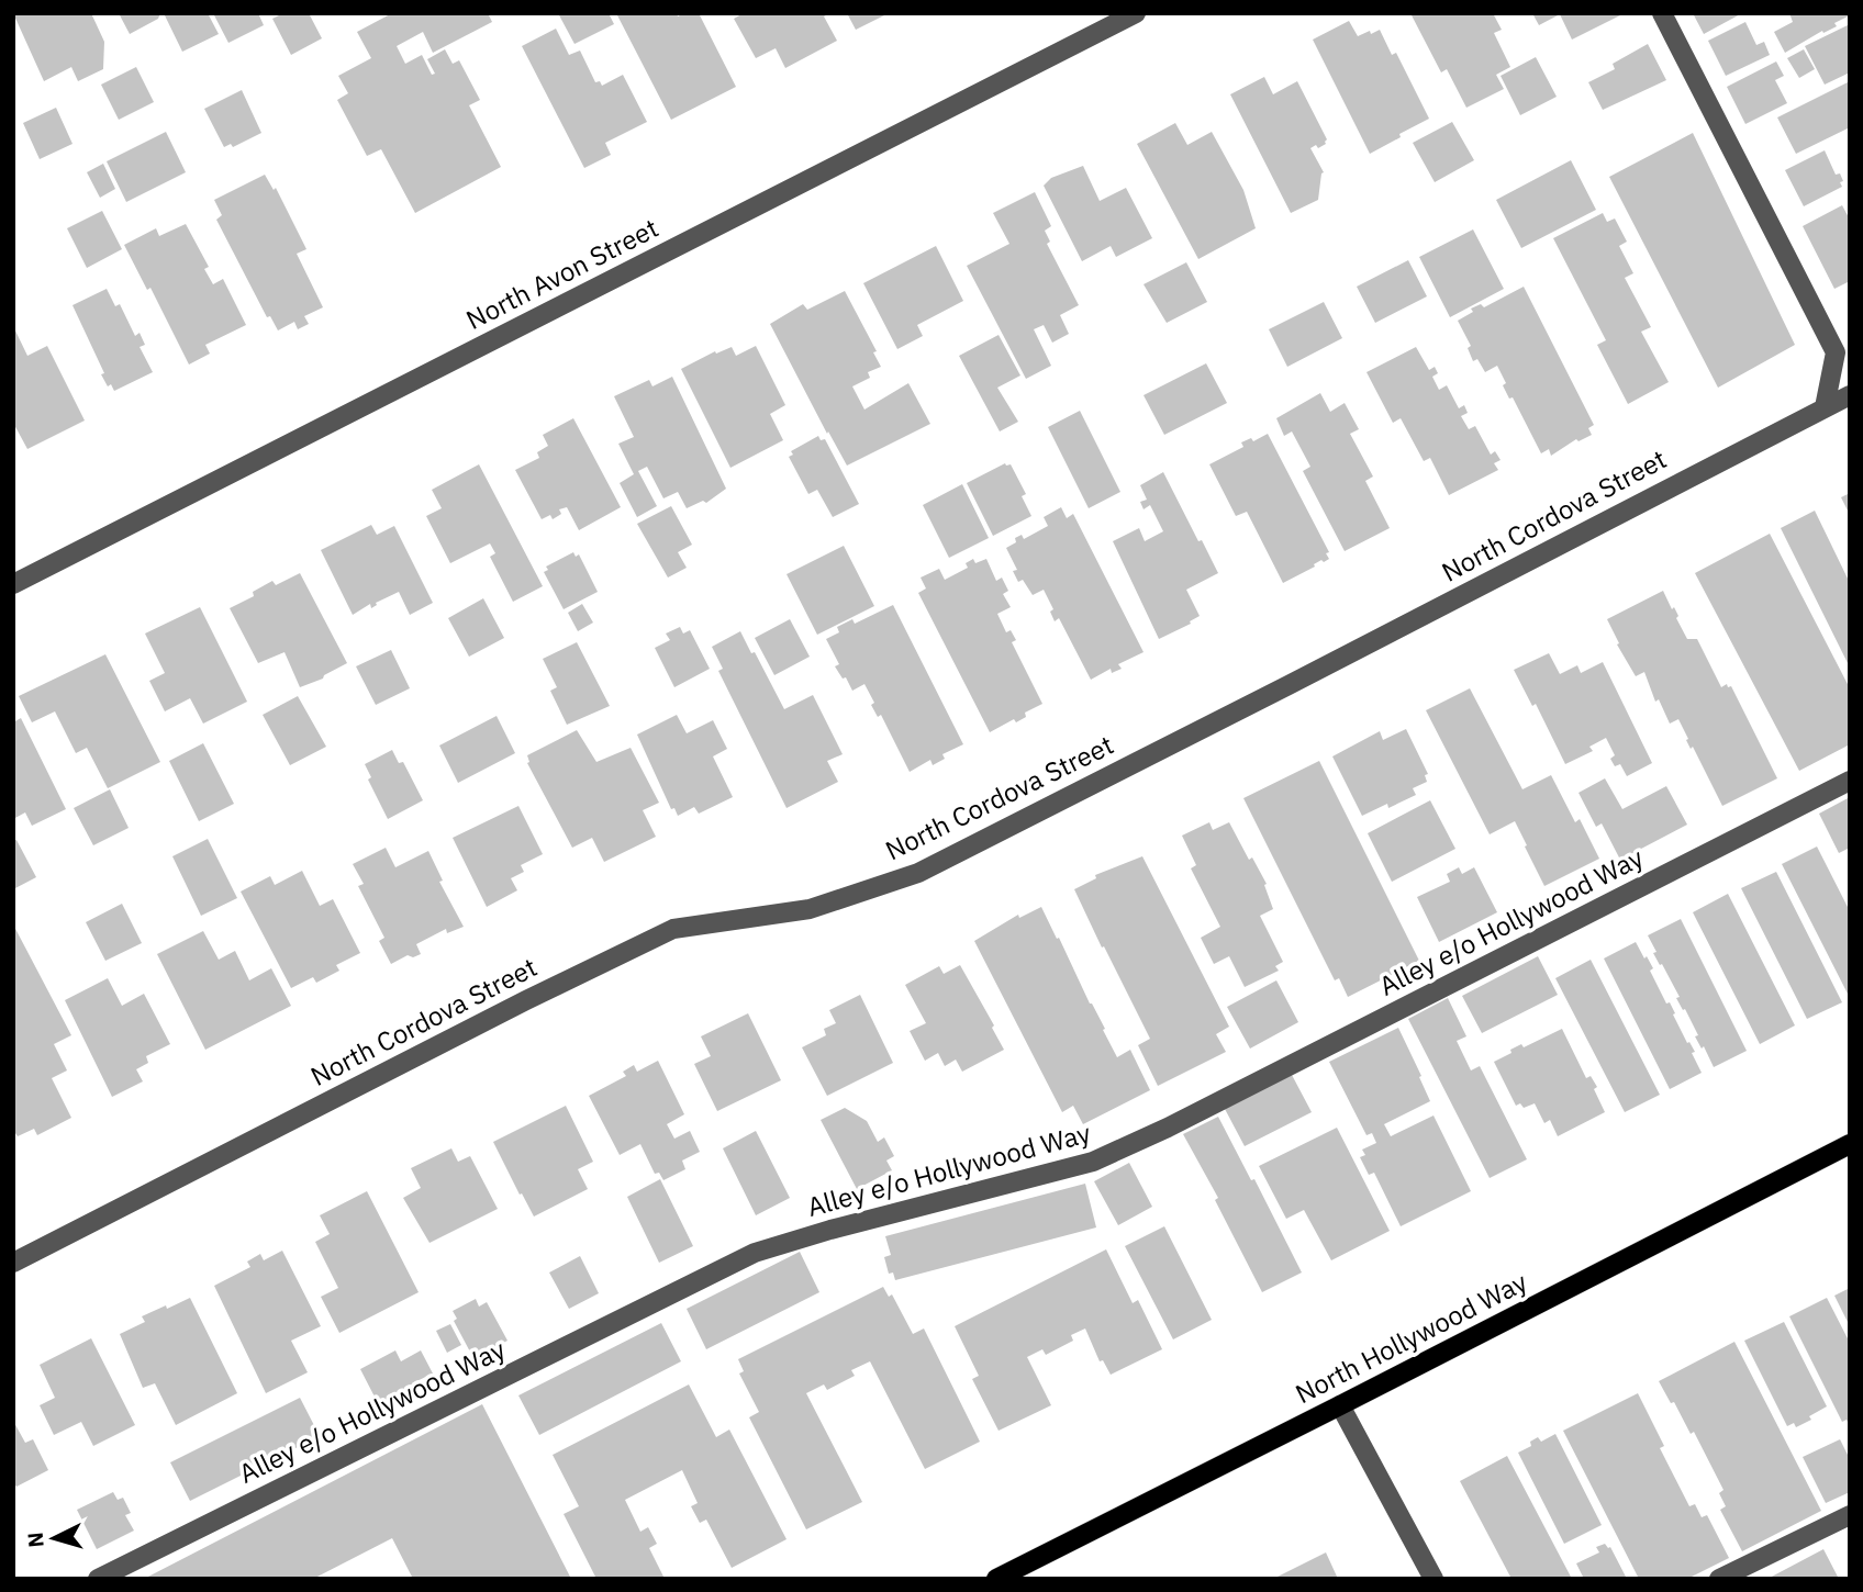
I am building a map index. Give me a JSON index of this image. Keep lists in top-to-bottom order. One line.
{"streets":{"main road":["North Hollywood Way"],"street":["North Avon Street","North Cordova Street","Alley e/o Hollywood Way"]},"north":"left"}
